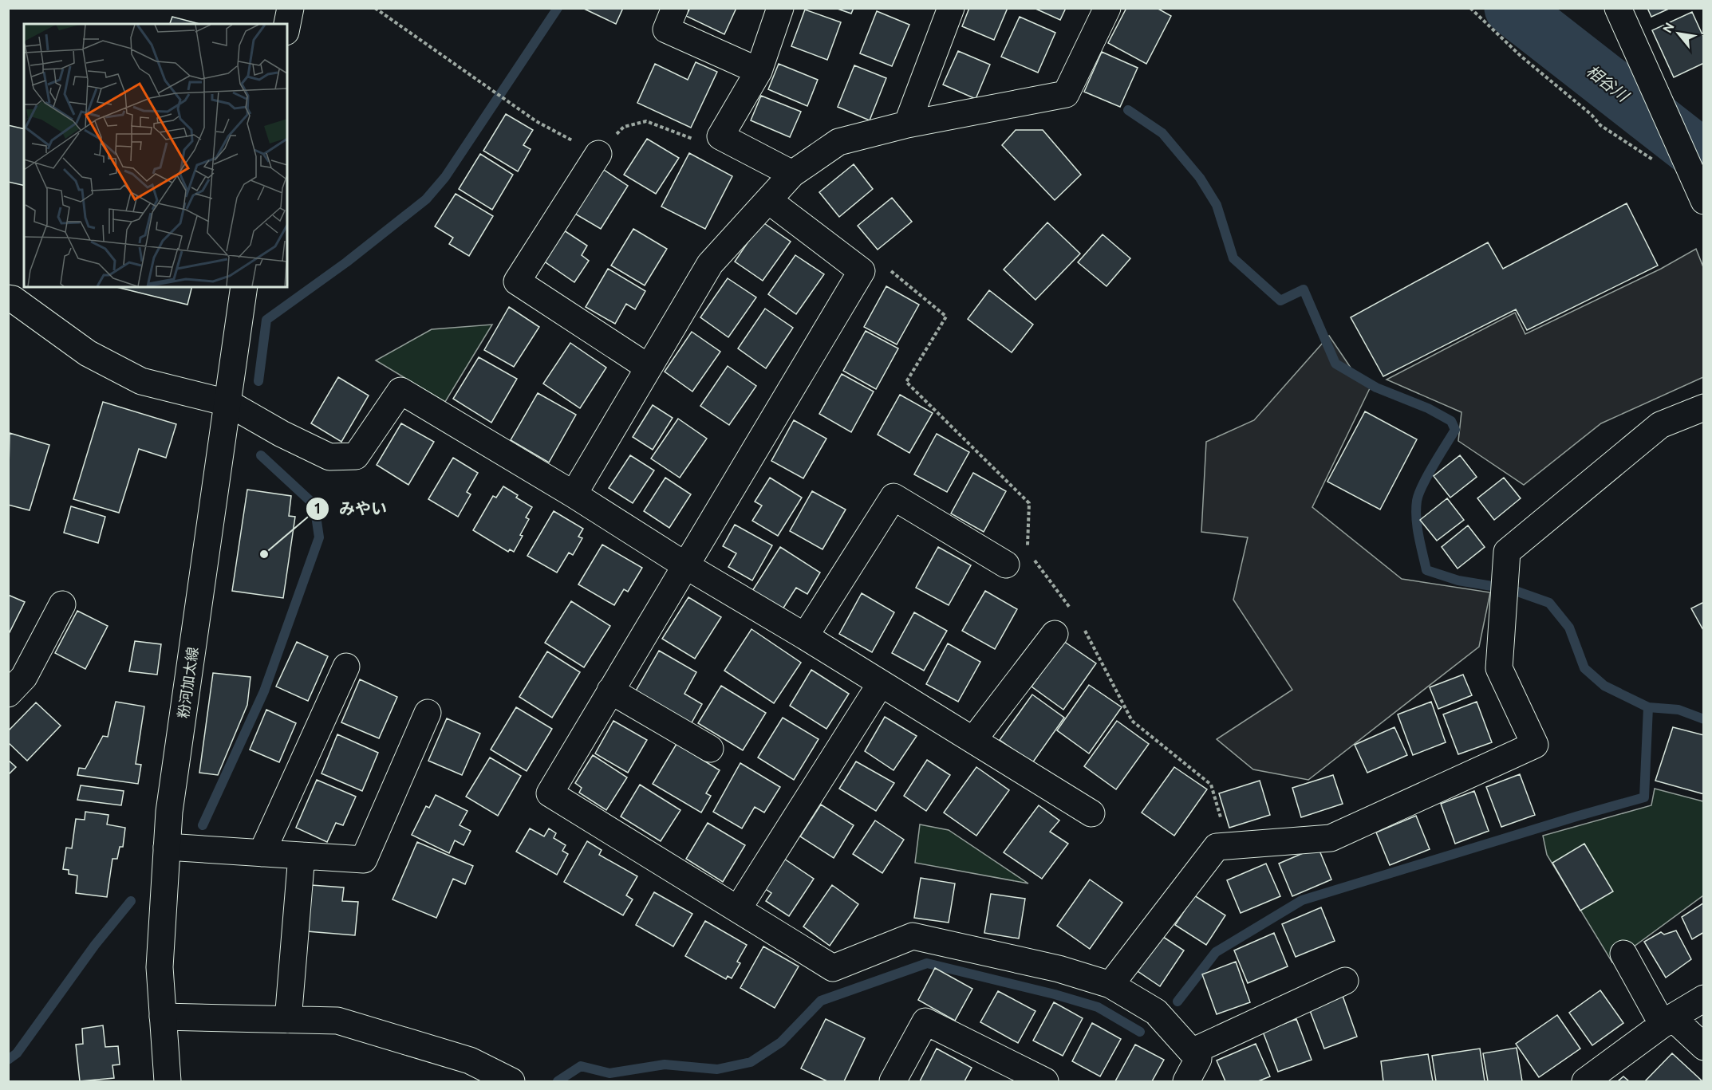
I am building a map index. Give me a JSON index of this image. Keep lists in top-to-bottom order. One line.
{"streets":{"street":["粉河加太線"]},"water":["相谷川"],"places":["みやい"],"north":"top left"}
